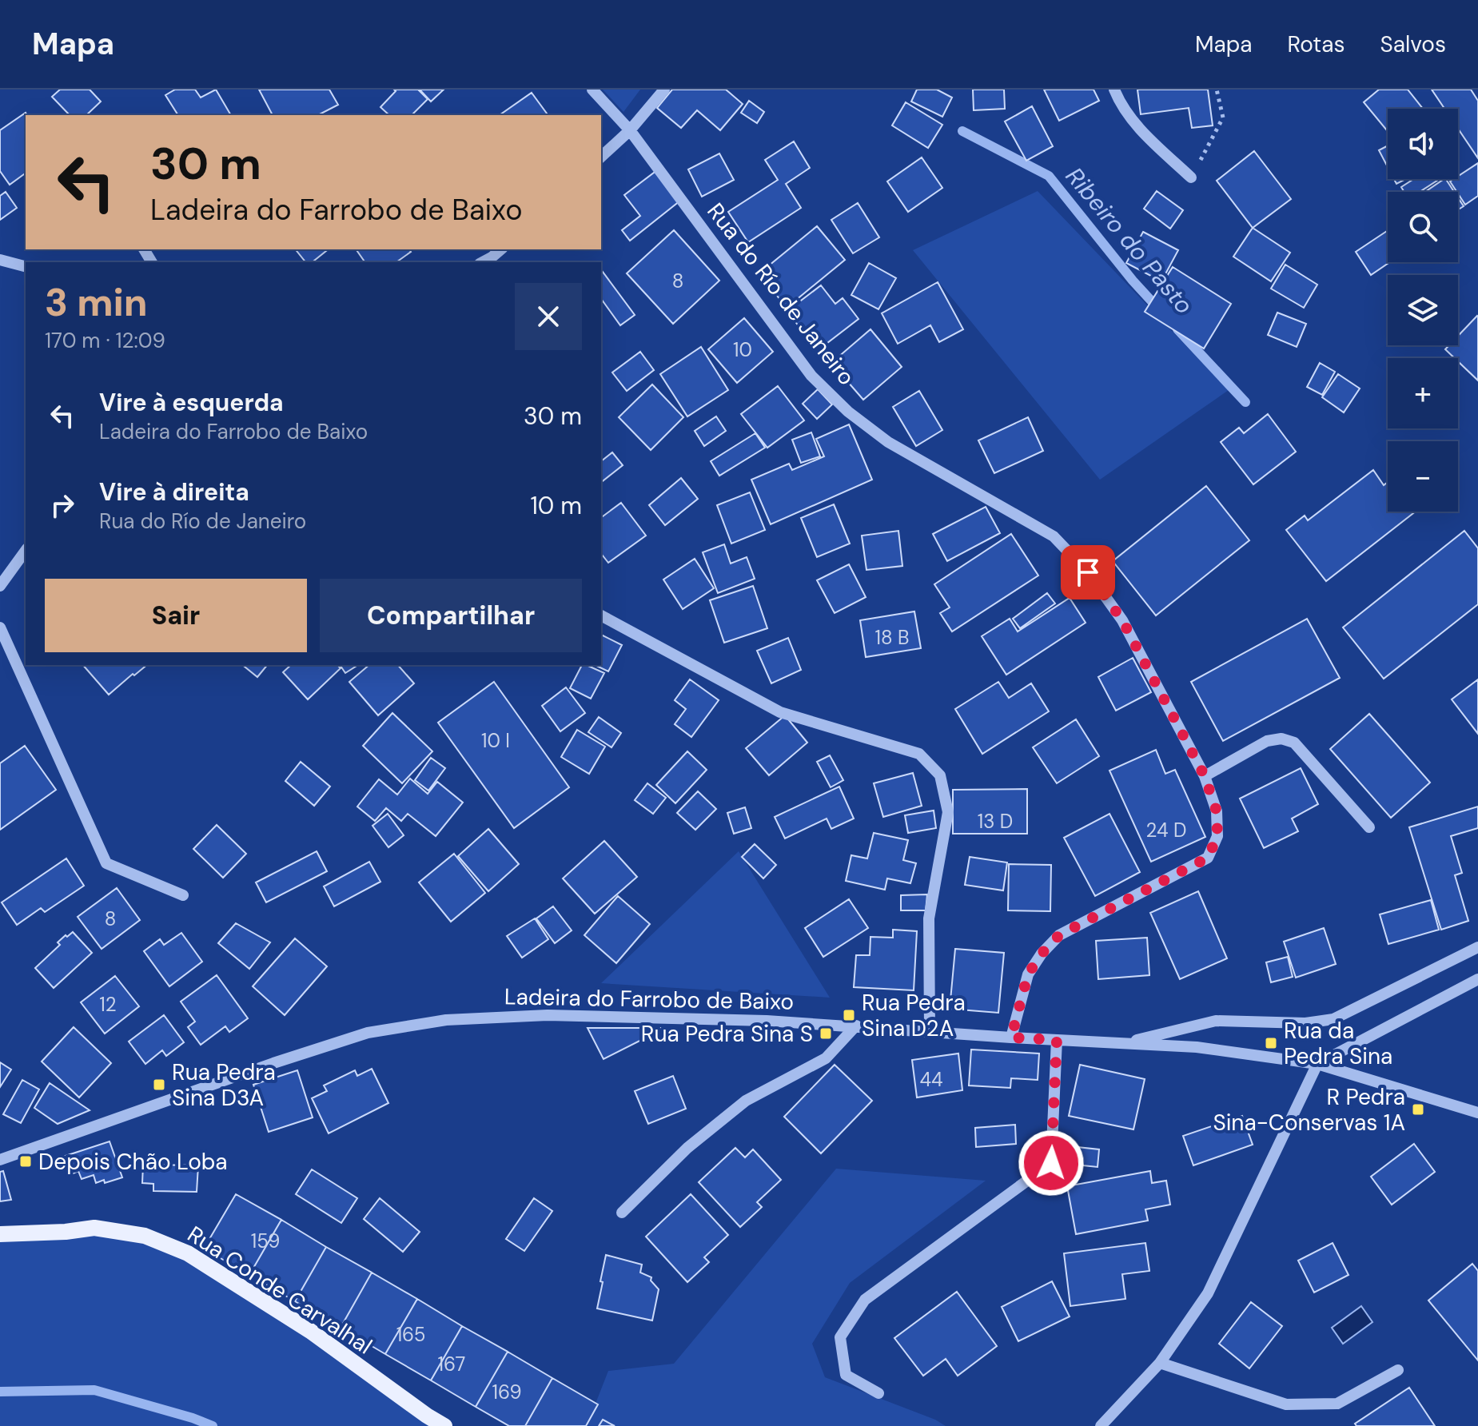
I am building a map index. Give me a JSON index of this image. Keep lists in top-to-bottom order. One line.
{"streets":{"main road":["Rua Conde Carvalhal"],"street":["Rua do Río de Janeiro","Ladeira do Farrobo de Baixo"]},"crossings":[["Rua do Río de Janeiro","Ladeira do Farrobo de Baixo"]],"water":["Ribeiro do Pasto"],"places":{"transit":["Rua Pedra Sina D2A","Rua Pedra Sina S","Rua da Pedra Sina","Rua Pedra Sina D3A","R Pedra Sina-Conservas 1A","Depois Chão Loba"]},"house_numbers":["8","10","18 B","10 I","13 D","24 D","8","12","44","159","165","167","169"],"page":{"header":"Mapa","nav":["Mapa","Rotas","Salvos"],"map_buttons":["+","−"],"turn":["30 m","Ladeira do Farrobo de Baixo"],"heading":["3 min","170 m · 12:09"],"list":[{"name":"Vire à esquerda","note":"Ladeira do Farrobo de Baixo","value":"30 m"},{"name":"Vire à direita","note":"Rua do Río de Janeiro","value":"10 m"}],"buttons":["Sair","Compartilhar"]}}
